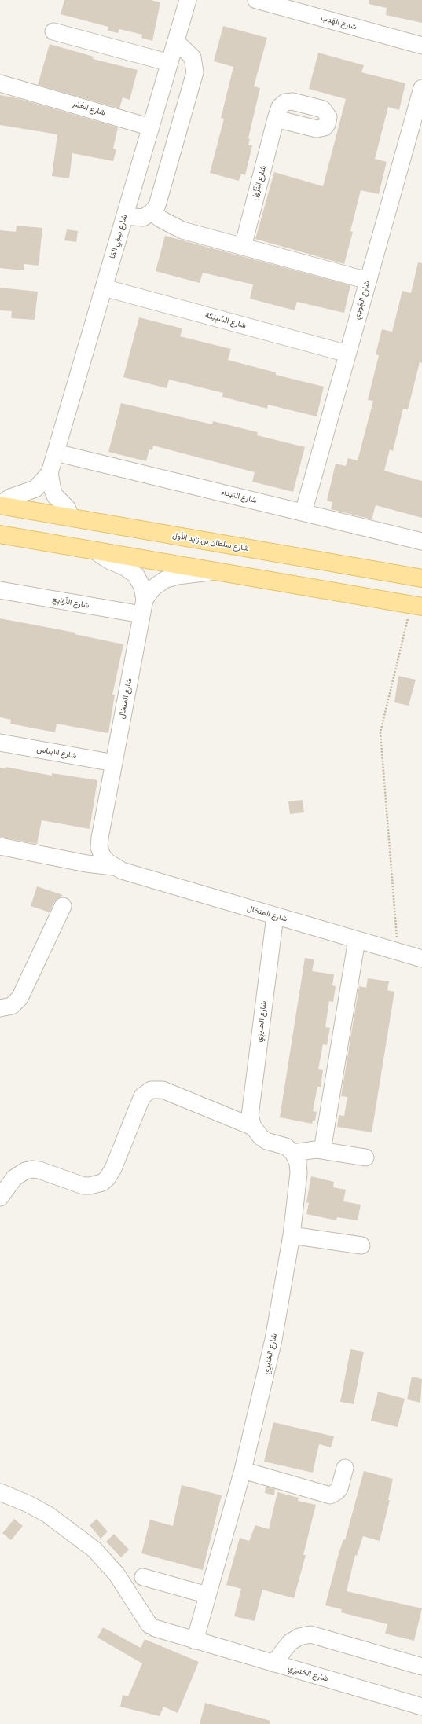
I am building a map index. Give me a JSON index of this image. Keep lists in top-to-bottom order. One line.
{"streets":{"main road":["شارع سلطان بن زايد الأول"],"street":["شارع الهَدِب","شارع الغَمْر","شارع النِّزُول","شارع صِفِي المَا","شارع الجُودِي","شارع السِّبِيْكَة","شارع البَيداء","شارع النِّوَايِع","شارع المنخال","شارع الايناس","شارع الخنيزِي"]},"crossings":[["شارع الغَمْر","شارع صِفِي المَا"],["شارع صِفِي المَا","شارع السِّبِيْكَة"],["شارع صِفِي المَا","شارع البَيداء"],["شارع صِفِي المَا","شارع سلطان بن زايد الأول"],["شارع الجُودِي","شارع السِّبِيْكَة"],["شارع الجُودِي","شارع البَيداء"],["شارع النِّوَايِع","شارع المنخال"],["شارع المنخال","شارع الايناس"],["شارع المنخال","شارع الخنيزِي"]]}
